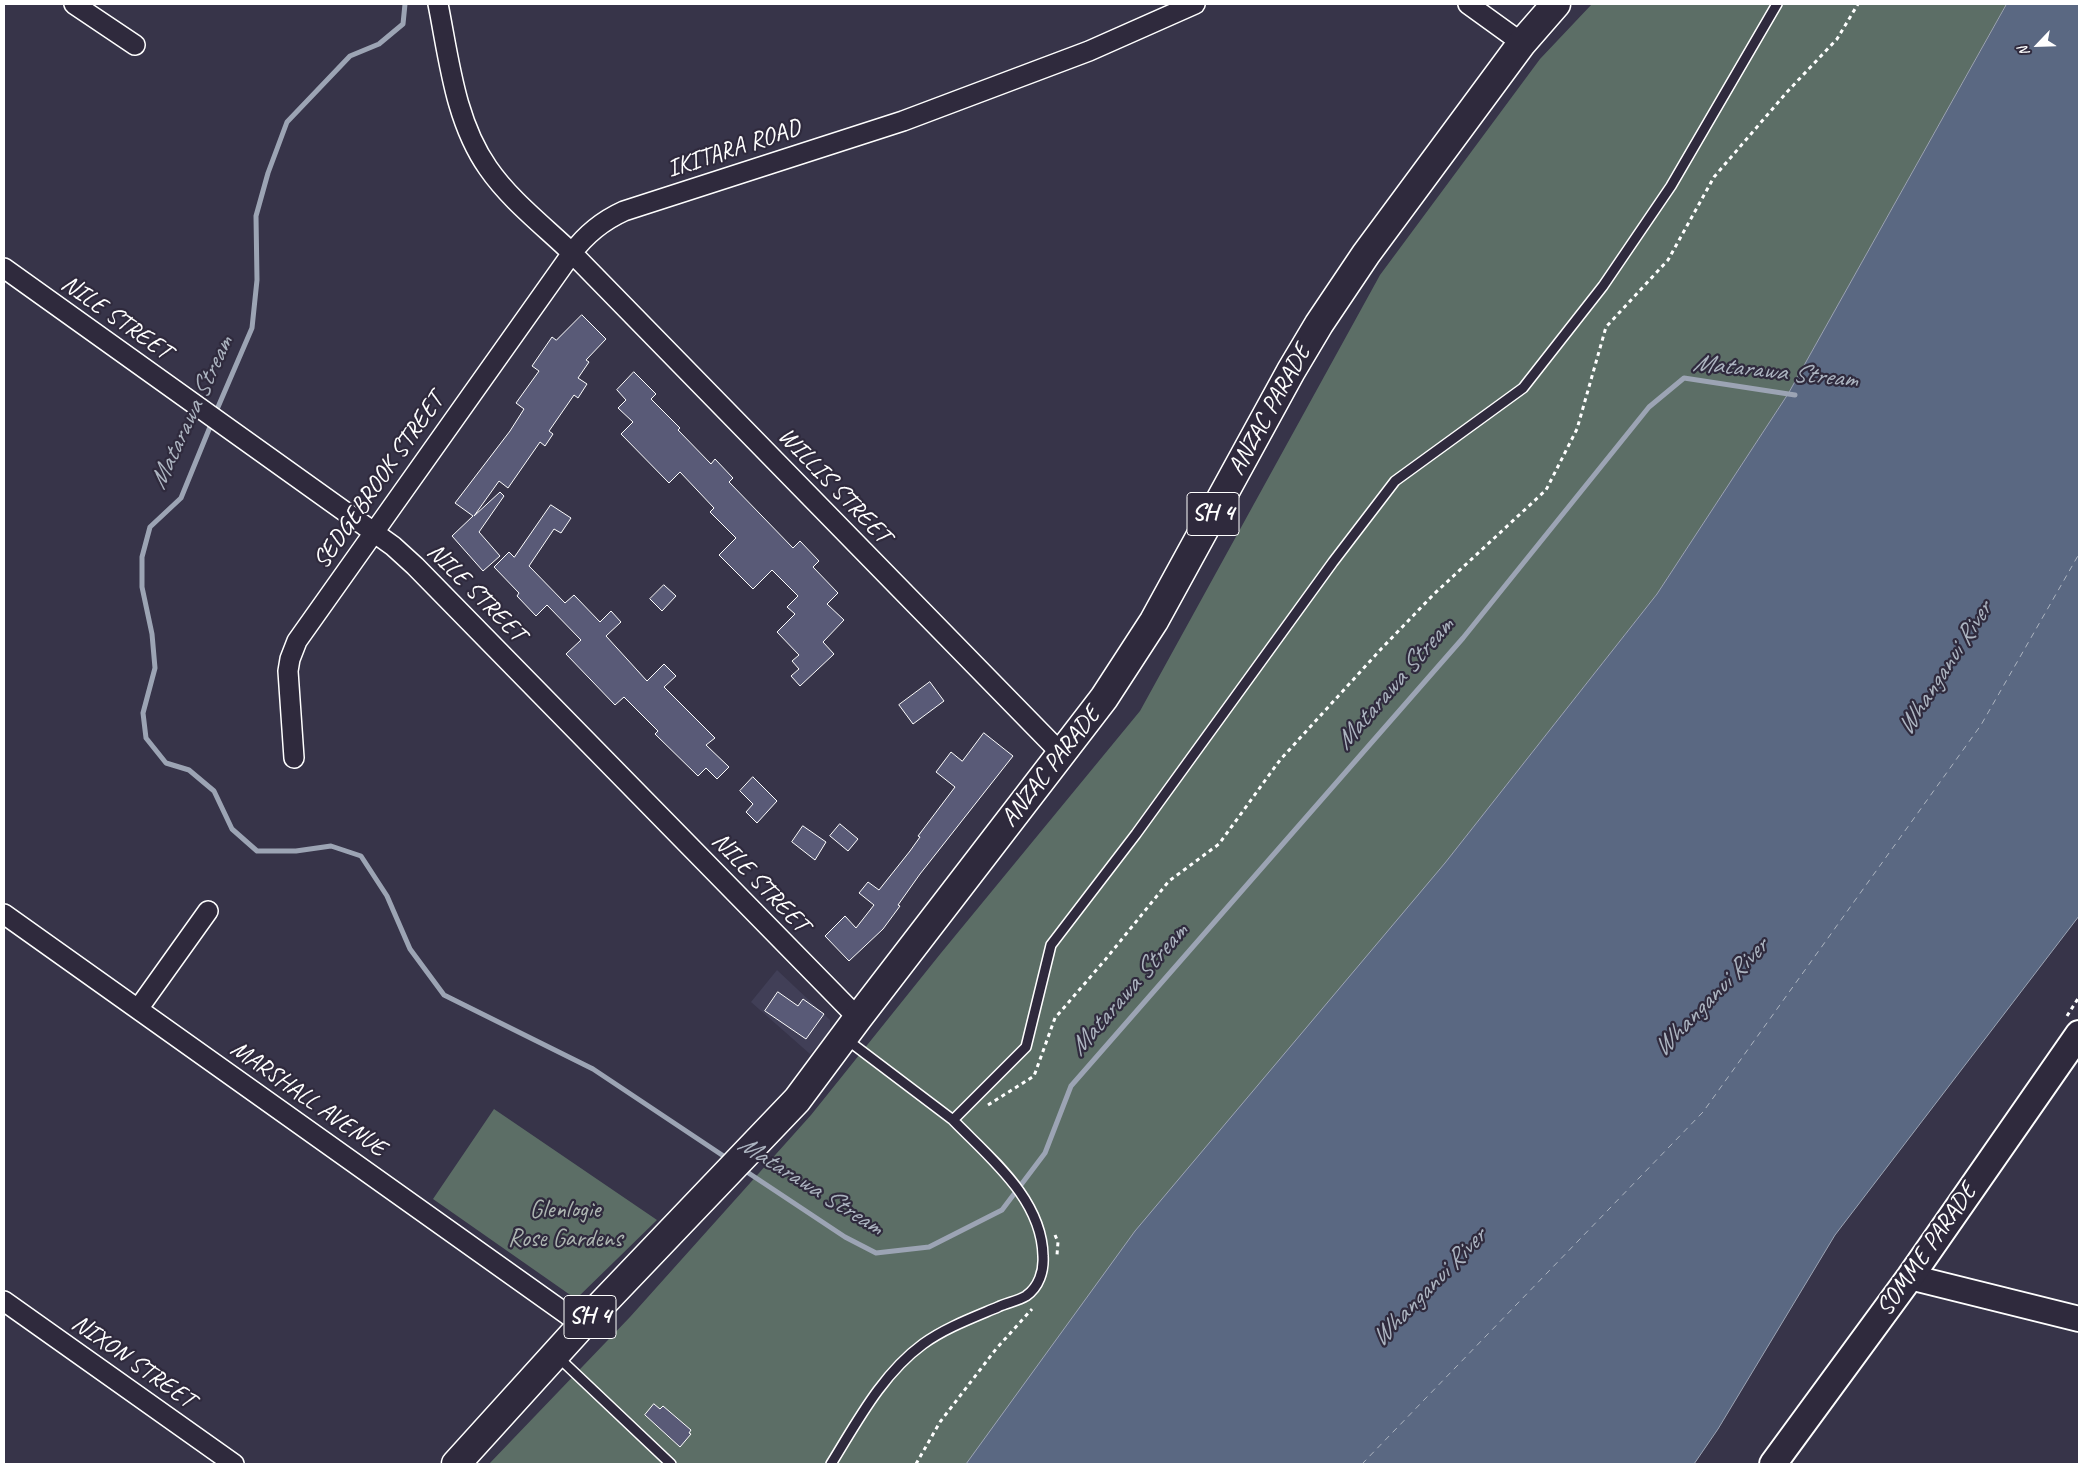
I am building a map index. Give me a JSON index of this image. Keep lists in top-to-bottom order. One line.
{"streets":{"main road":["ANZAC PARADE","SH 4","SOMME PARADE"],"street":["IKITARA ROAD","NILE STREET","SEDGEBROOK STREET","WILLIS STREET","MARSHALL AVENUE","NIXON STREET"]},"crossings":[["IKITARA ROAD","SEDGEBROOK STREET"],["IKITARA ROAD","WILLIS STREET"],["NILE STREET","ANZAC PARADE"],["NILE STREET","SEDGEBROOK STREET"],["ANZAC PARADE","WILLIS STREET"],["ANZAC PARADE","MARSHALL AVENUE"],["SEDGEBROOK STREET","WILLIS STREET"]],"water":["Matarawa Stream","Whanganui River"],"parks":["Glenlogie Rose Gardens"],"north":"bottom left"}
